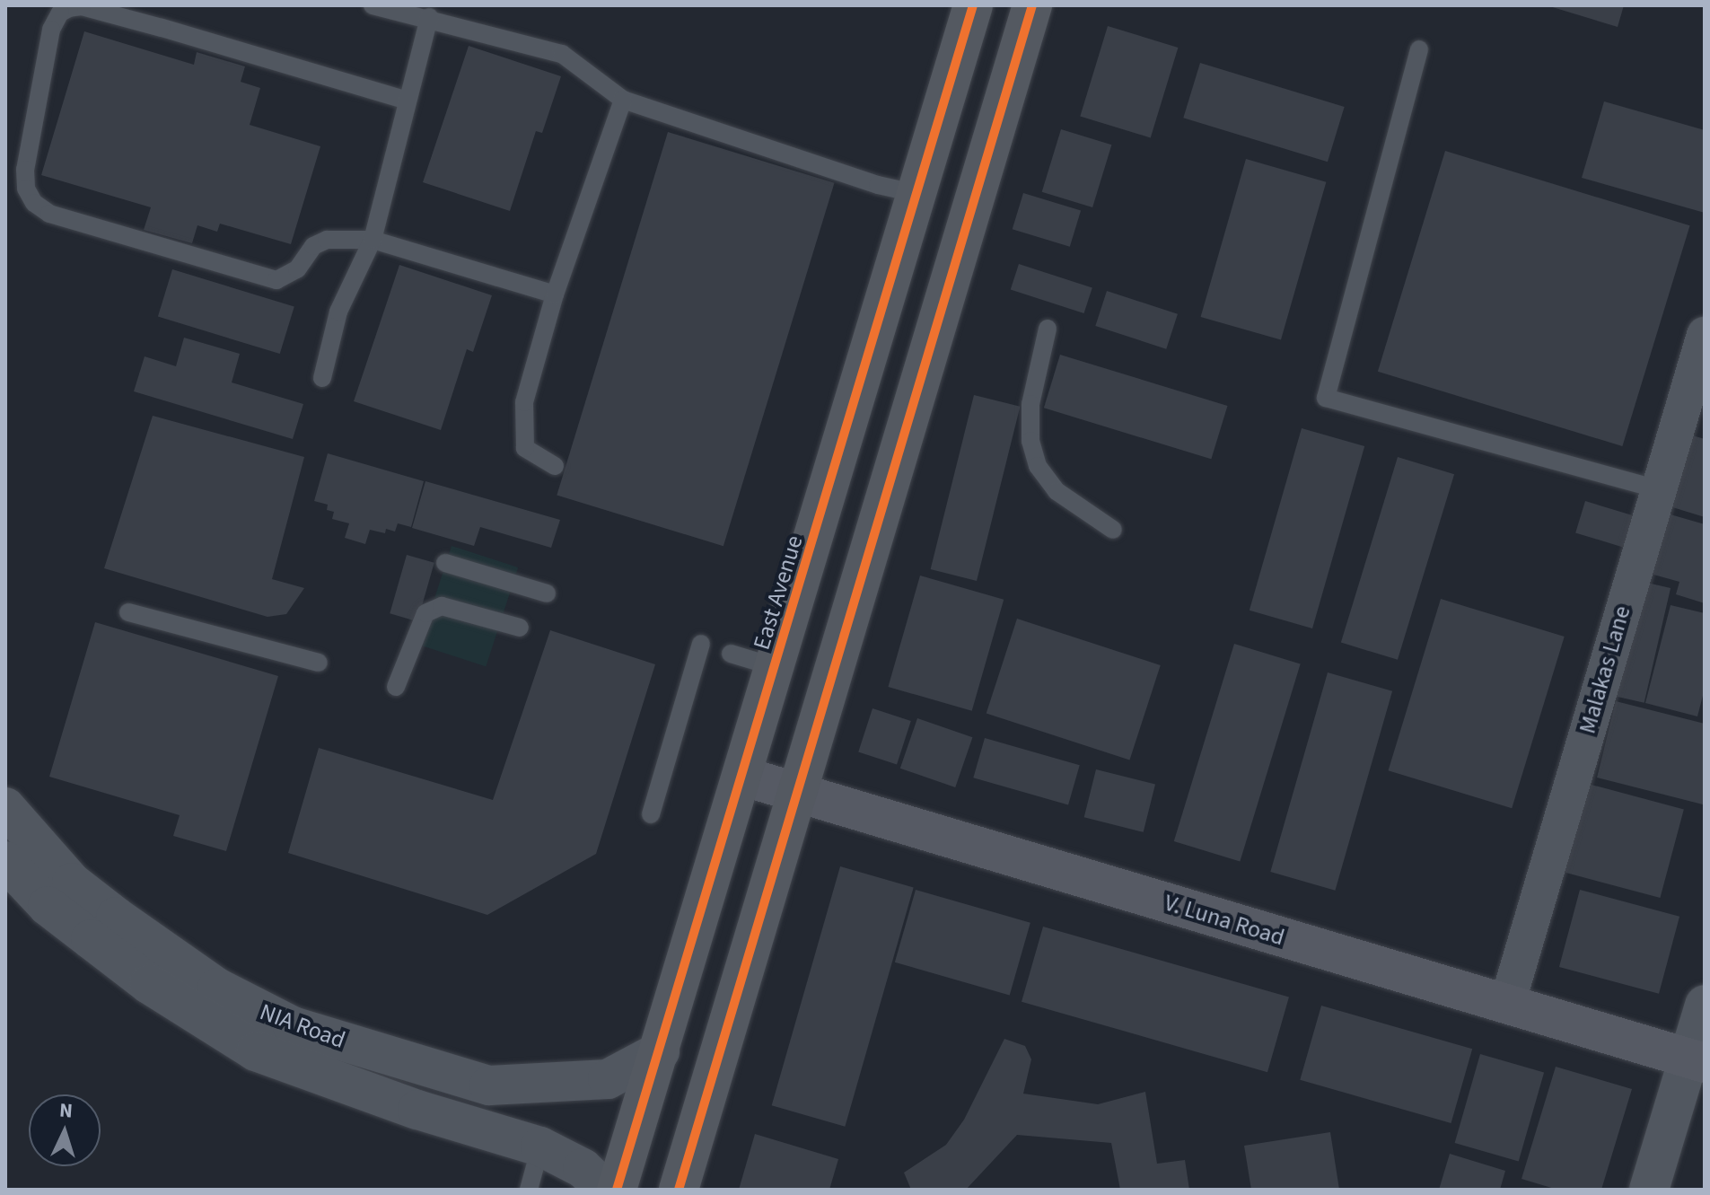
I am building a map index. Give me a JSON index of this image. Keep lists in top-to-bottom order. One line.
{"streets":{"main road":["East Avenue","V. Luna Road"],"street":["Malakas Lane","NIA Road"]},"crossings":[["East Avenue","V. Luna Road"],["East Avenue","NIA Road"],["Malakas Lane","V. Luna Road"]],"north":"top"}
